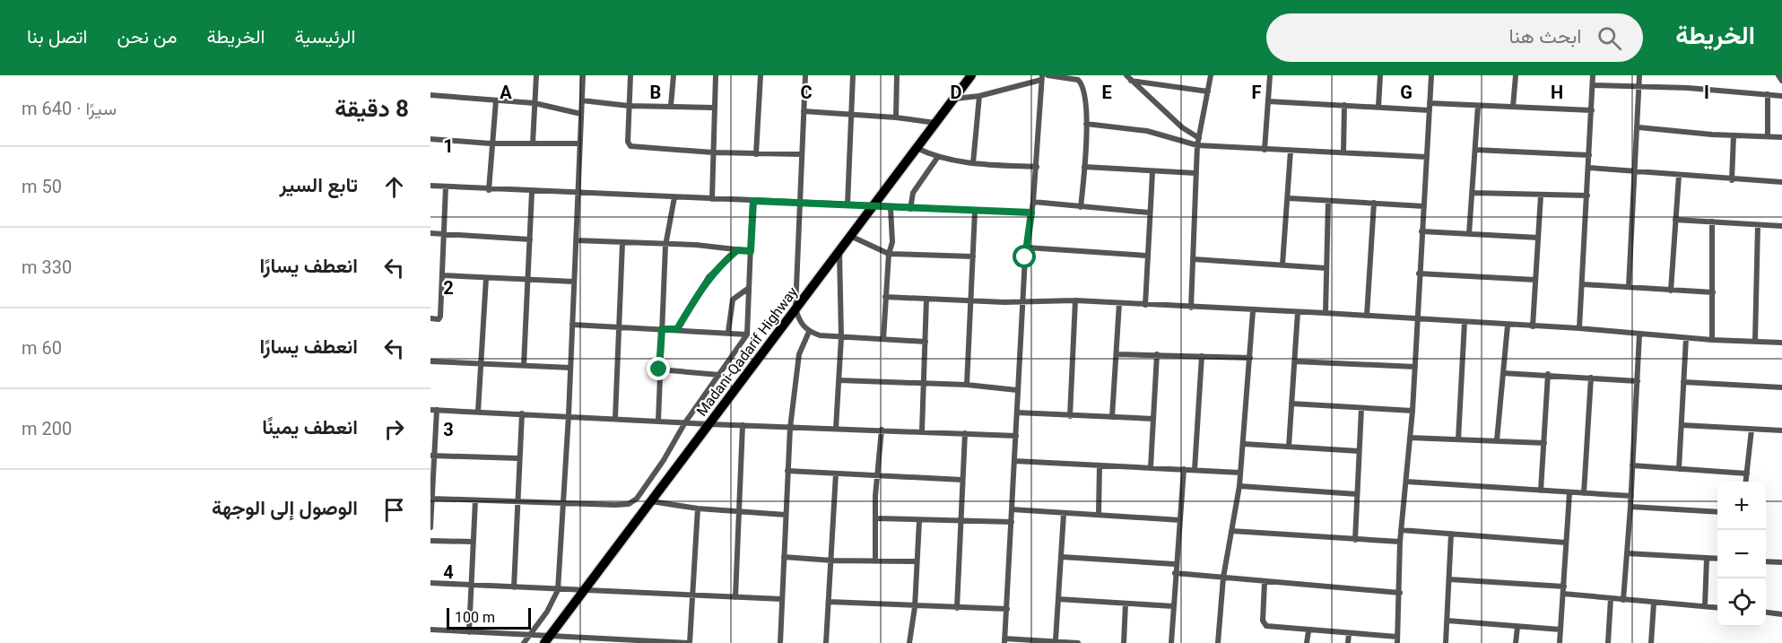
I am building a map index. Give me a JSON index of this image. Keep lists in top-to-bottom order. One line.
{"streets":{"highway":["Madani-Qadarif Highway"]},"scale_bar":"100 m","page":{"header":"الخريطة","search":"ابحث هنا","nav":["الرئيسية","الخريطة","من نحن","اتصل بنا"],"heading":["8 دقيقة","سيرًا · 640 m"],"list":[["تابع السير","50 m"],["انعطف يسارًا","330 m"],["انعطف يسارًا","60 m"],["انعطف يمينًا","200 m"],"الوصول إلى الوجهة"],"map_buttons":["+","−"],"scale":"100 m"},"grid":{"columns":["A","B","C","D","E","F","G","H","I"],"rows":["1","2","3","4"]}}
